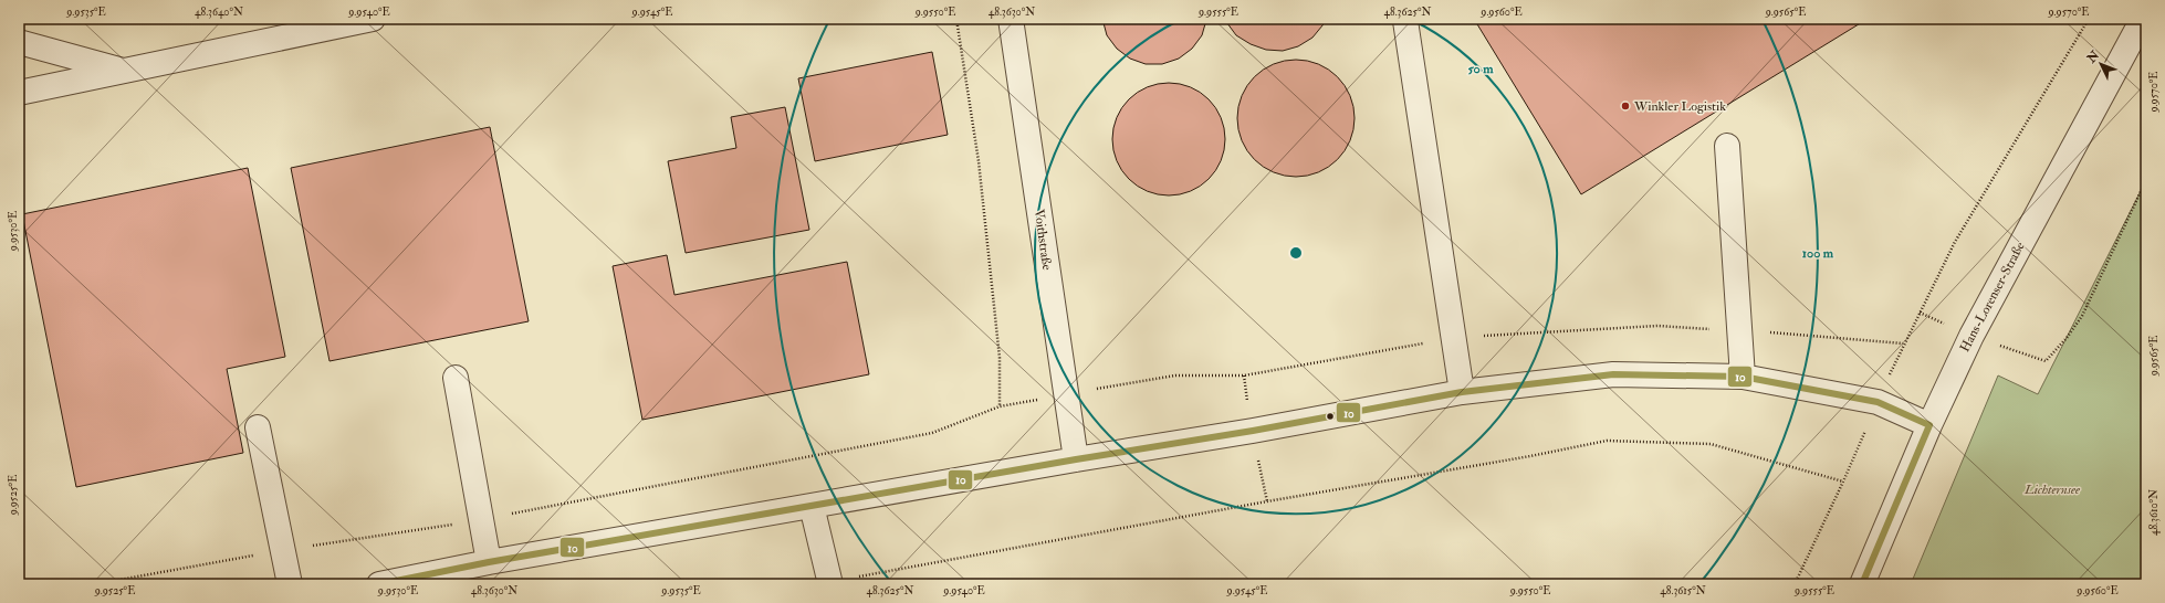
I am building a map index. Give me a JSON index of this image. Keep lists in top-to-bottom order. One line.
{"streets":{"street":["Voithstraße","Hans-Lorenser-Straße"]},"parks":["Lichternsee"],"places":["Winkler Logistik"],"lines":["transit line 10"],"north":"top left","coordinates":["9.9535°E","48.3640°N","9.9540°E","9.9545°E","9.9550°E","48.3630°N","9.9555°E","48.3625°N","9.9560°E","9.9565°E","9.9570°E","9.9530°E","9.9525°E","48.3610°N","48.3615°N"],"rings":["50 m","100 m"]}
